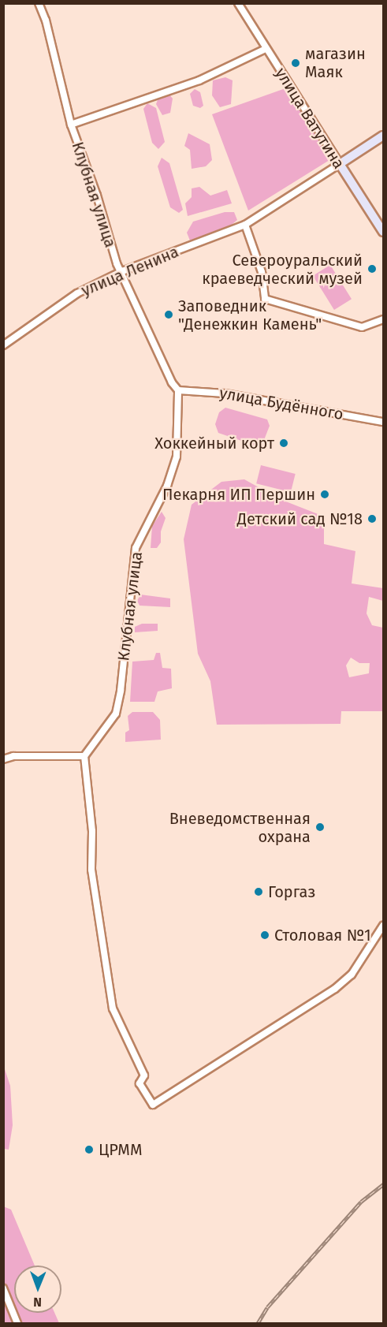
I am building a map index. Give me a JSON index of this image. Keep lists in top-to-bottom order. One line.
{"streets":{"main road":["улица Ватутина","улица Ленина"],"street":["Клубная улица","улица Будённого"]},"crossings":[["улица Ватутина","улица Ленина"],["Клубная улица","улица Ленина"],["Клубная улица","улица Будённого"]],"places":["магазин Маяк","Североуральский краеведческий музей","Заповедник \"Денежкин Камень\"","Хоккейный корт","Пекарня ИП Першин","Детский сад №18","Вневедомственная охрана","Горгаз","Столовая №1","ЦРММ"],"north":"bottom"}
